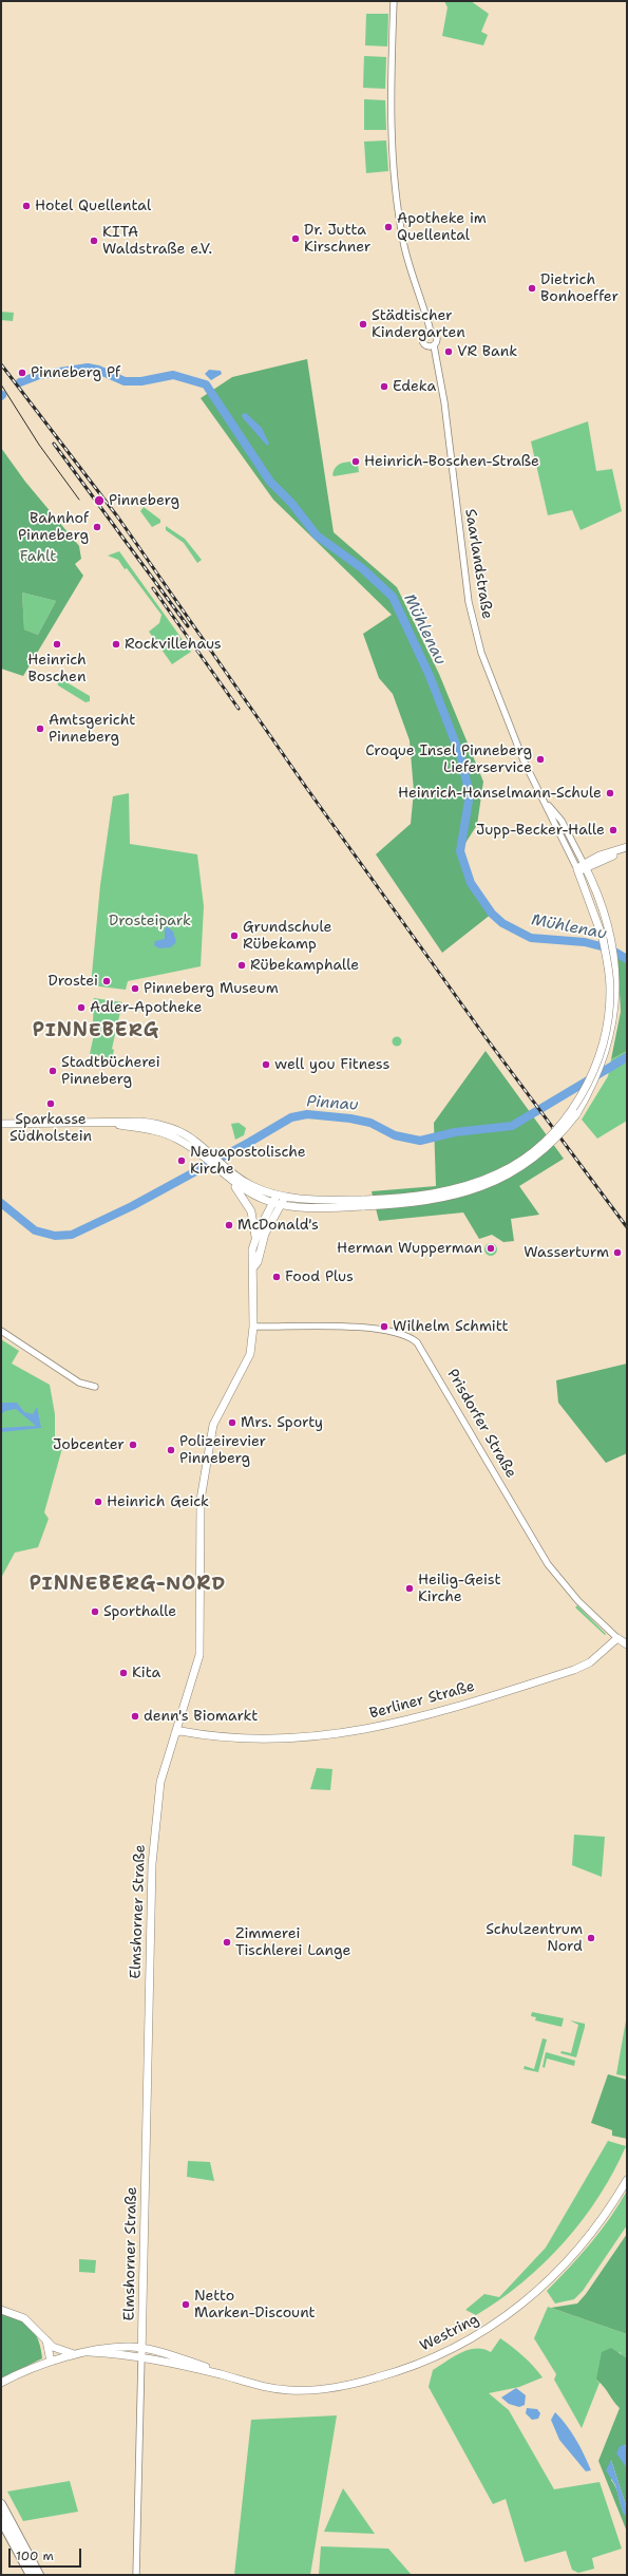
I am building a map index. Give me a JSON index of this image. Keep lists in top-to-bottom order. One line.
{"streets":{"main road":["Prisdorfer Straße","Berliner Straße","Elmshorner Straße","Westring"],"street":["Saarlandstraße"]},"crossings":[["Prisdorfer Straße","Berliner Straße"],["Prisdorfer Straße","Elmshorner Straße"],["Berliner Straße","Elmshorner Straße"],["Elmshorner Straße","Westring"]],"districts":["PINNEBERG","PINNEBERG-NORD"],"water":["Mühlenau","Pinnau"],"parks":["Fahlt","Drosteipark"],"places":["Hotel Quellental","Apotheke im Quellental","Dr. Jutta Kirschner","KITA Waldstraße e.V.","Dietrich Bonhoeffer","Städtischer Kindergarten","VR Bank","Pinneberg Pf","Edeka","Heinrich-Boschen-Straße","Pinneberg","Bahnhof Pinneberg","Heinrich Boschen","Rockvillehaus","Amtsgericht Pinneberg","Croque Insel Pinneberg Lieferservice","Heinrich-Hanselmann-Schule","Jupp-Becker-Halle","Grundschule Rübekamp","Rübekamphalle","Drostei","Pinneberg Museum","Adler-Apotheke","well you Fitness","Stadtbücherei Pinneberg","Sparkasse Südholstein","Neuapostolische Kirche","McDonald's","Herman Wupperman","Wasserturm","Food Plus","Wilhelm Schmitt","Mrs. Sporty","Jobcenter","Polizeirevier Pinneberg","Heinrich Geick","Heilig-Geist Kirche","Sporthalle","Kita","denn's Biomarkt","Schulzentrum Nord","Zimmerei Tischlerei Lange","Netto Marken-Discount"],"scale_bar":"100 m"}
